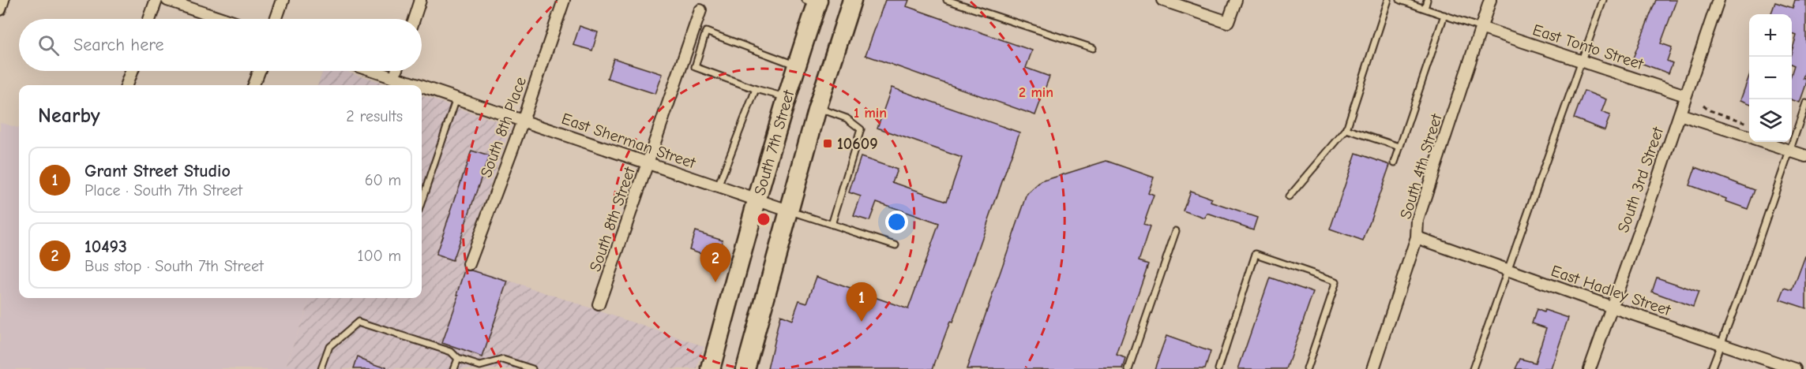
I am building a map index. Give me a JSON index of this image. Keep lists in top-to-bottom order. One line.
{"streets":{"main road":["South 7th Street"],"street":["East Tonto Street","South 8th Place","East Sherman Street","South 4th Street","South 3rd Street","South 8th Street","East Hadley Street"]},"crossings":[["East Tonto Street","South 4th Street"],["East Tonto Street","South 3rd Street"],["South 8th Place","East Sherman Street"],["East Sherman Street","South 7th Street"],["East Sherman Street","South 8th Street"],["South 4th Street","East Hadley Street"],["South 3rd Street","East Hadley Street"]],"places":{"transit":["10609"]},"page":{"map_buttons":["+","−"],"search":"Search here","heading":["Nearby","2 results"],"list":[{"mark":"1","name":"Grant Street Studio","note":"Place · South 7th Street","value":"60 m"},{"mark":"2","name":"10493","note":"Bus stop · South 7th Street","value":"100 m"}],"pins":["2","1"]},"rings":["2 min","1 min"]}
